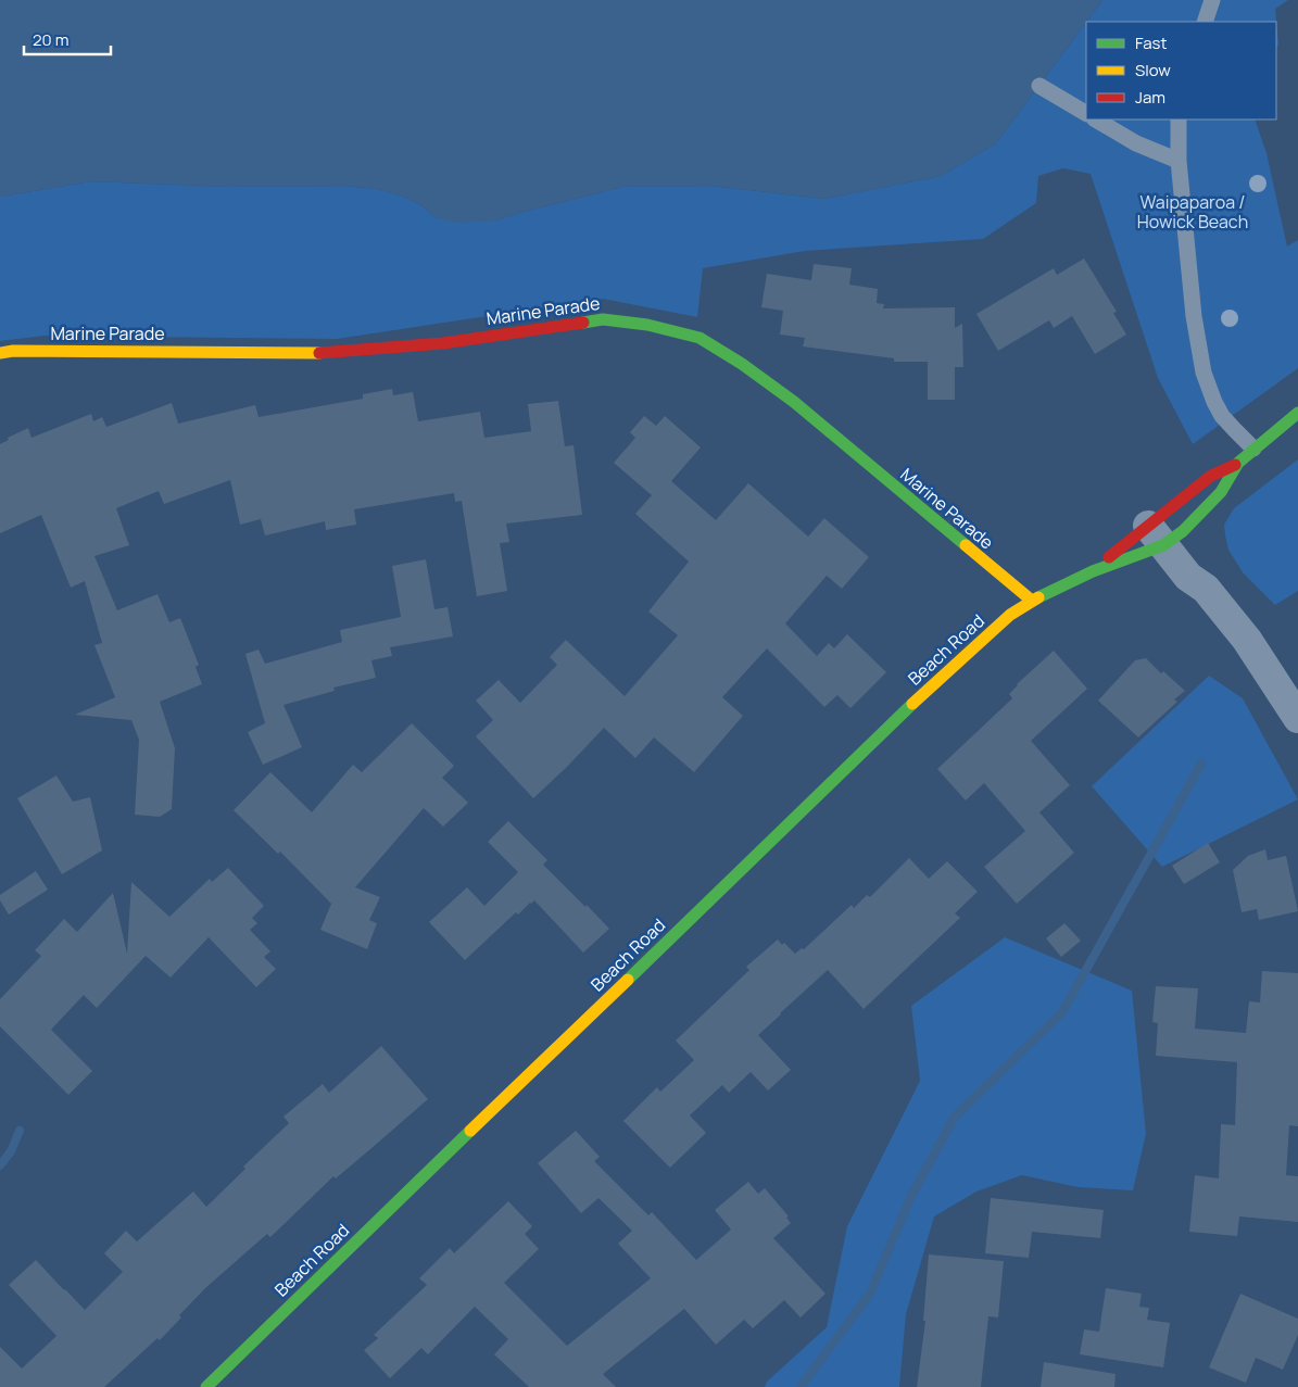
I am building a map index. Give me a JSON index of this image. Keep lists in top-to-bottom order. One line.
{"streets":{"street":["Marine Parade","Beach Road"]},"crossings":[["Marine Parade","Beach Road"]],"parks":["Waipaparoa / Howick Beach"],"legend":["Fast","Slow","Jam"],"scale_bar":"20 m"}
